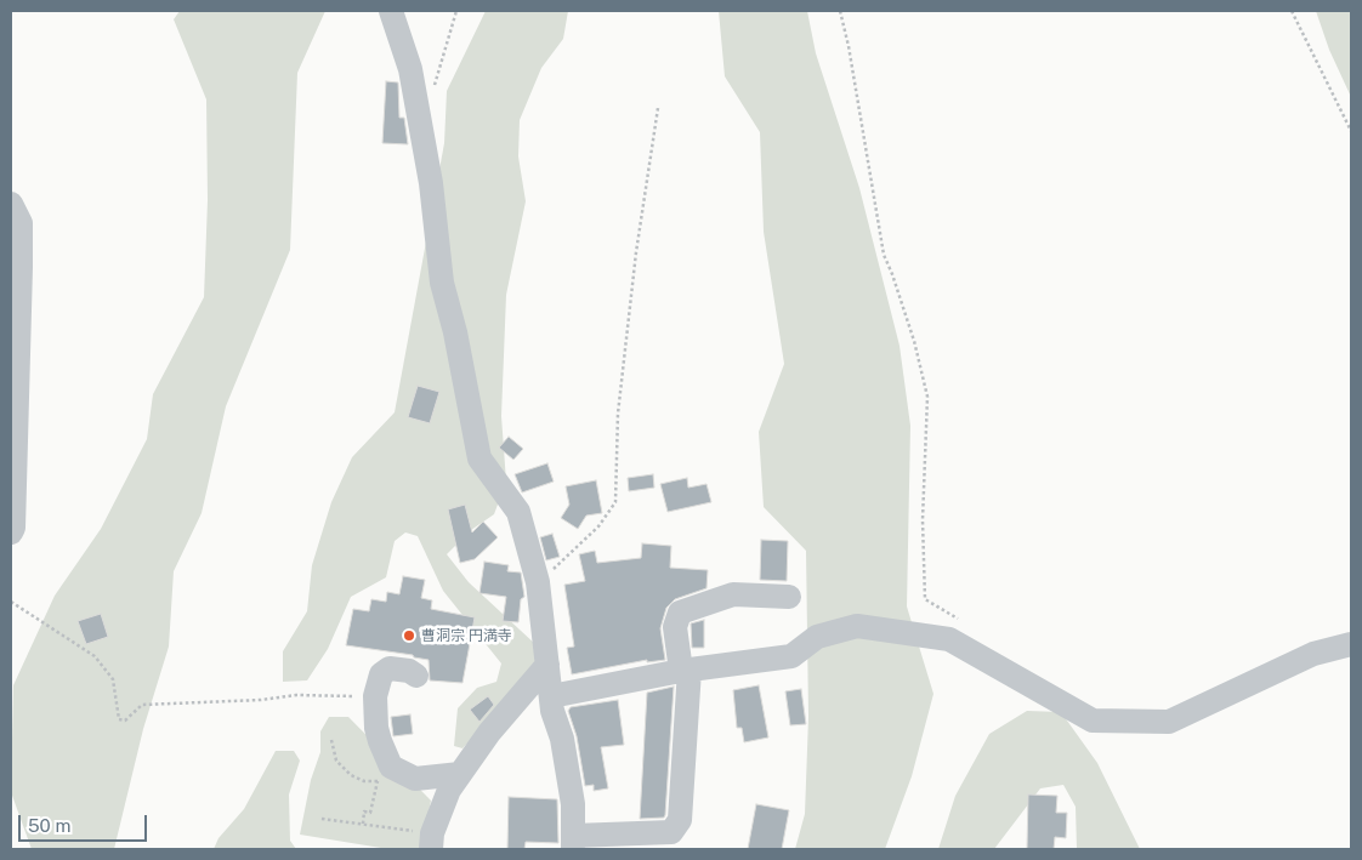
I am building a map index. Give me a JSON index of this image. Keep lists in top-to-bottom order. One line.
{"places":["曹洞宗 円満寺"],"scale_bar":"50 m"}
